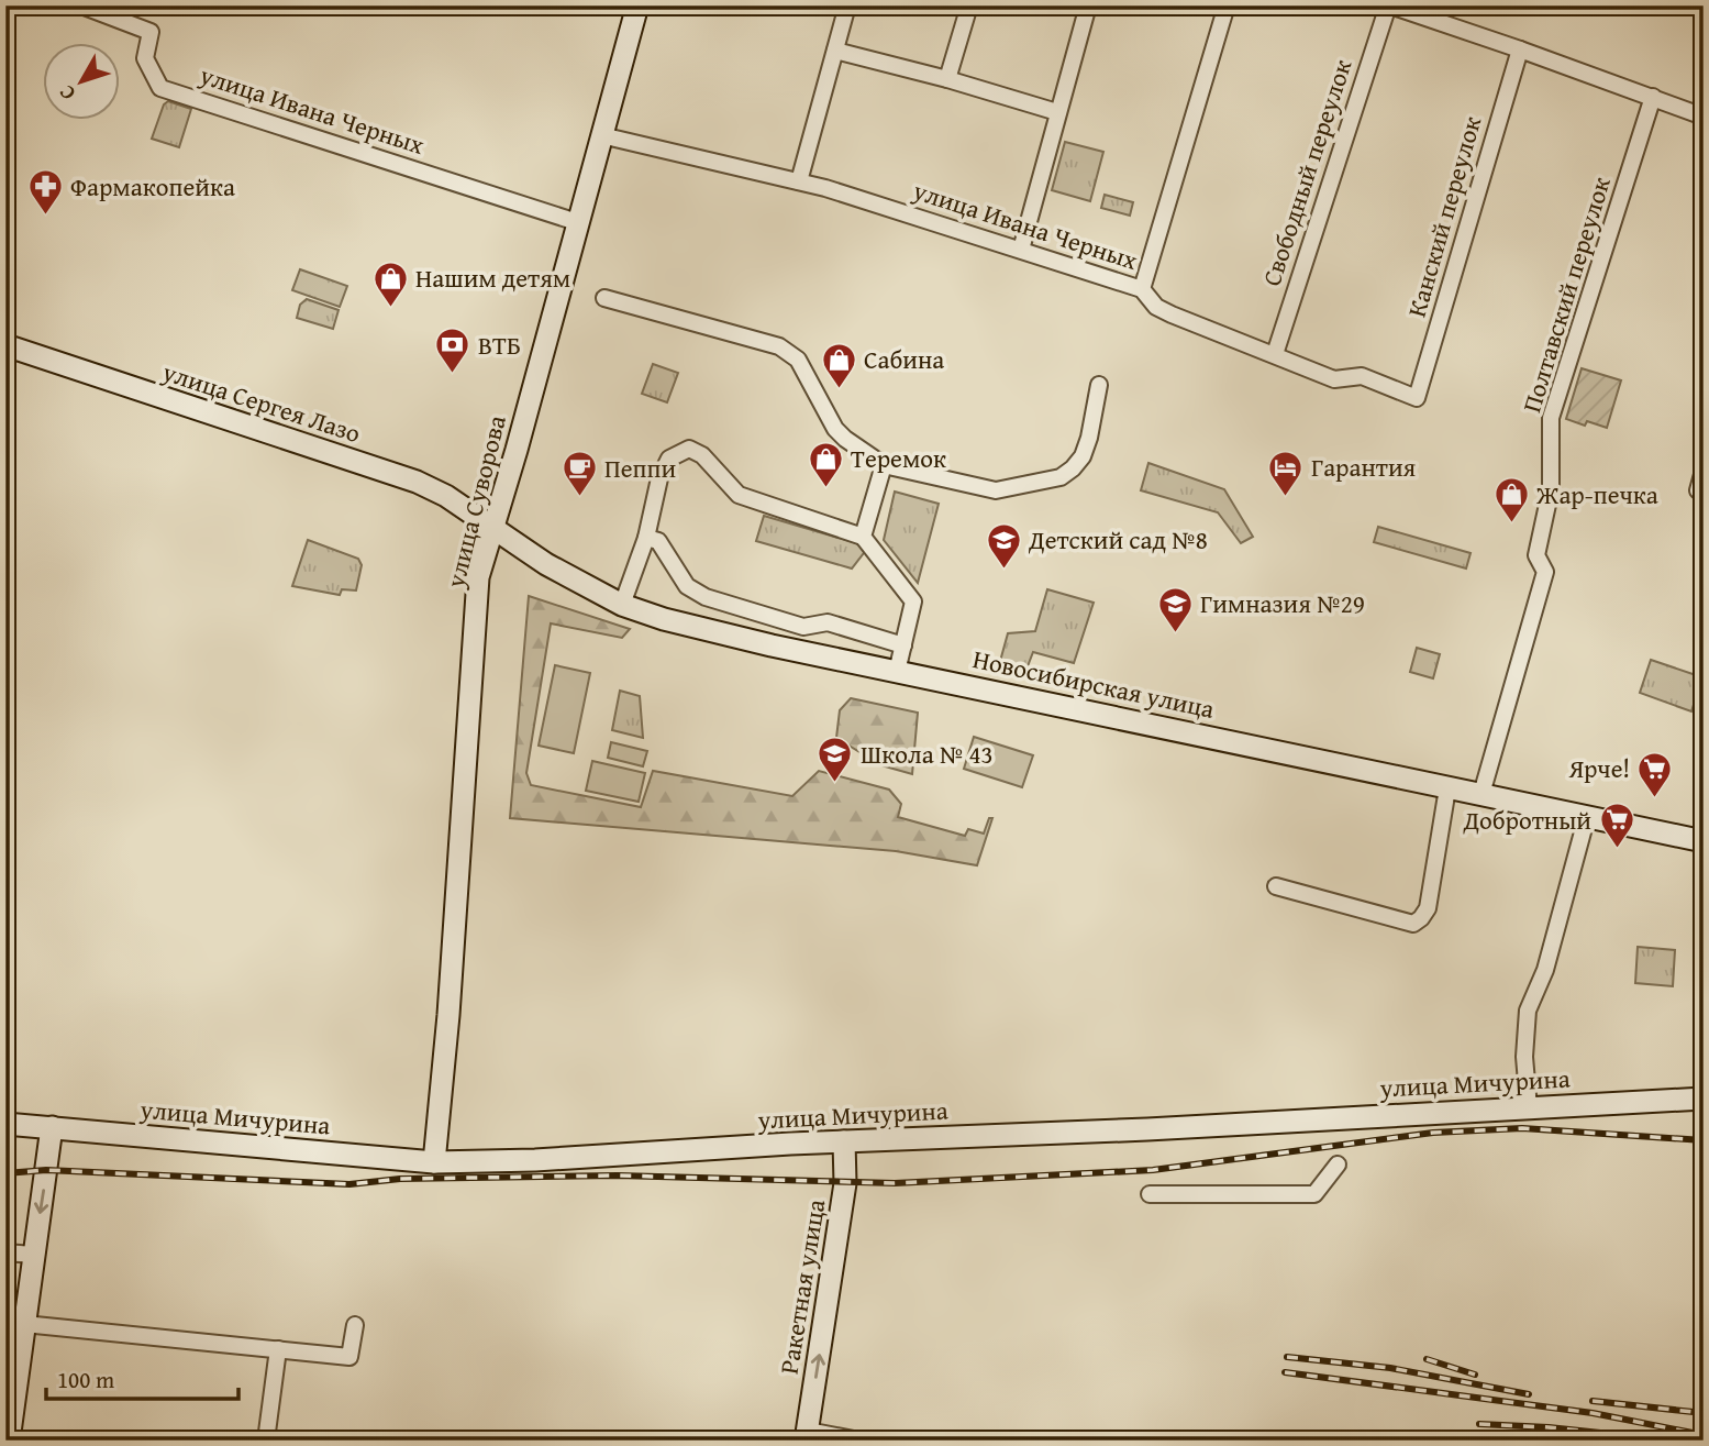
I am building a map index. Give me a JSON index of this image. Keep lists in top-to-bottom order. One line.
{"streets":{"street":["улица Ивана Черных","Свободный переулок","Канский переулок","Полтавский переулок","улица Сергея Лазо","улица Суворова","Новосибирская улица","улица Мичурина","Ракетная улица"]},"crossings":[["улица Ивана Черных","Свободный переулок"],["улица Ивана Черных","Канский переулок"],["улица Ивана Черных","улица Суворова"],["Полтавский переулок","Новосибирская улица"],["улица Сергея Лазо","улица Суворова"],["улица Сергея Лазо","Новосибирская улица"],["улица Суворова","Новосибирская улица"],["улица Суворова","улица Мичурина"],["улица Мичурина","Ракетная улица"]],"one_way":["Ракетная улица"],"places":{"pharmacy":["Фармакопейка"],"shop":["Нашим детям","Сабина","Теремок","Жар-печка"],"bank":["ВТБ"],"hotel":["Гарантия"],"cafe":["Пеппи"],"school or university":["Детский сад №8","Гимназия №29","Школа № 43"],"supermarket":["Ярче!","Добротный"]},"scale_bar":"100 m","north":"bottom left"}
